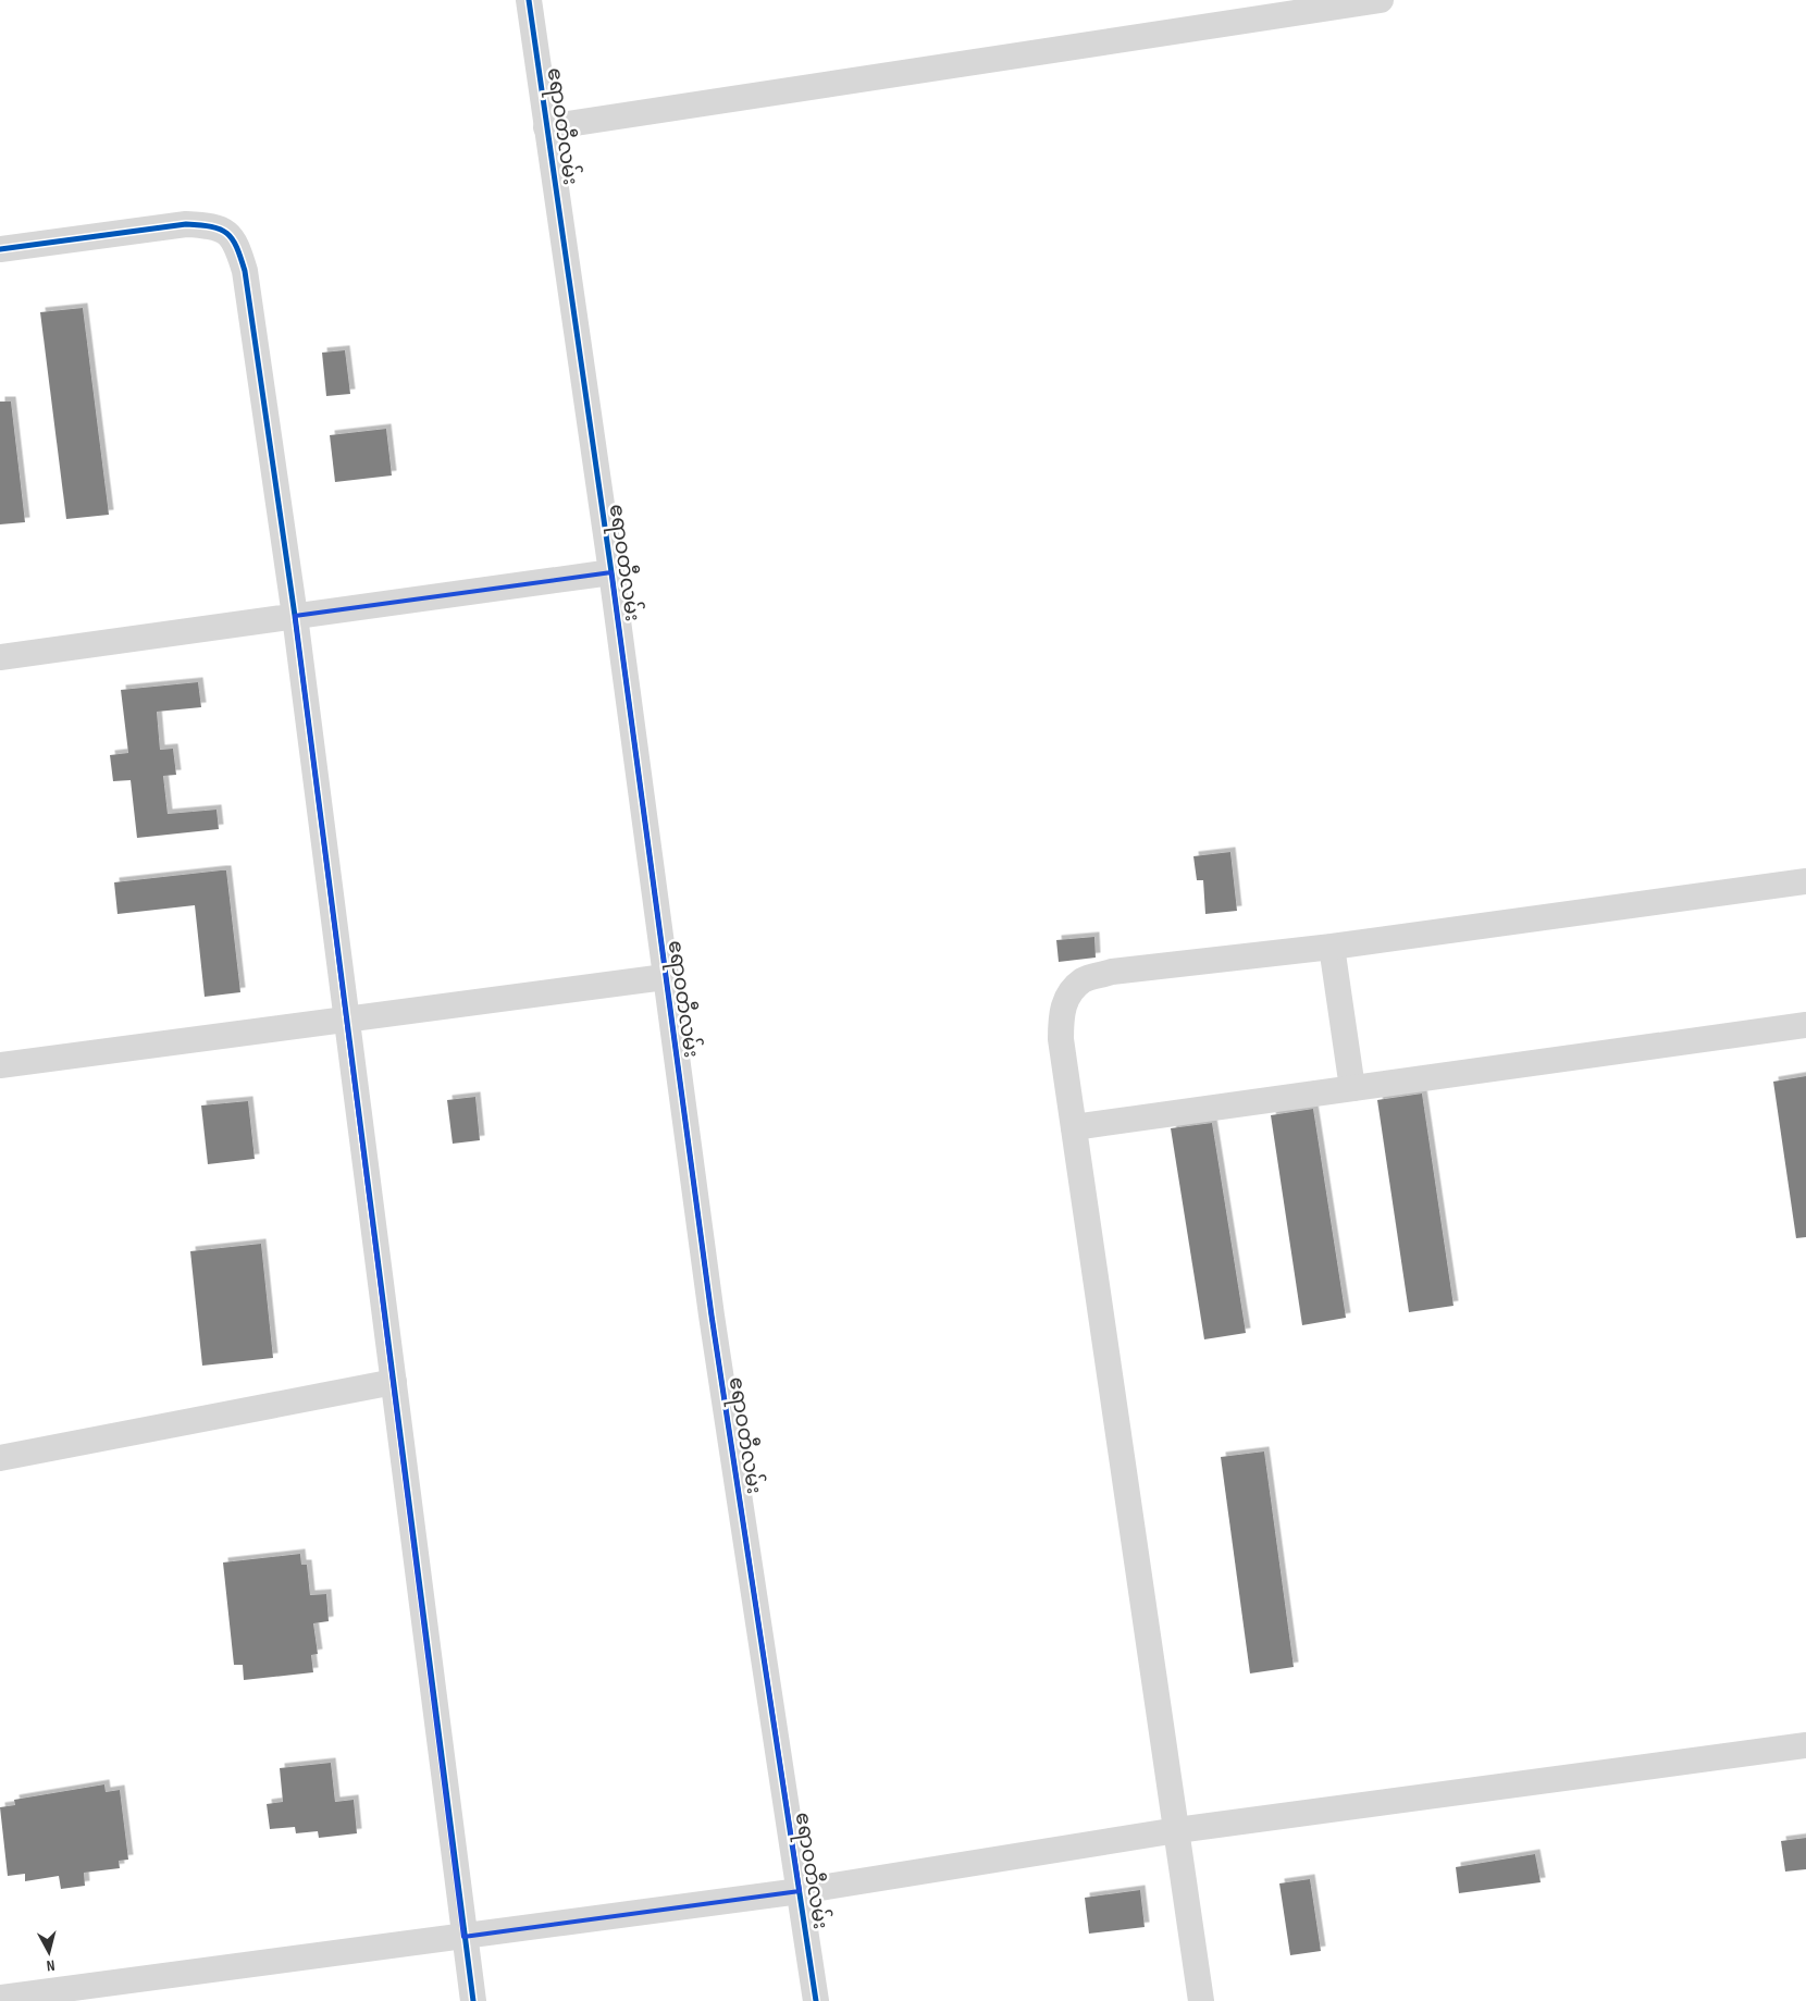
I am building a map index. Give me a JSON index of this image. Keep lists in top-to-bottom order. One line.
{"streets":{"street":["ဧရာဝတီလမ်း"]},"north":"bottom"}
